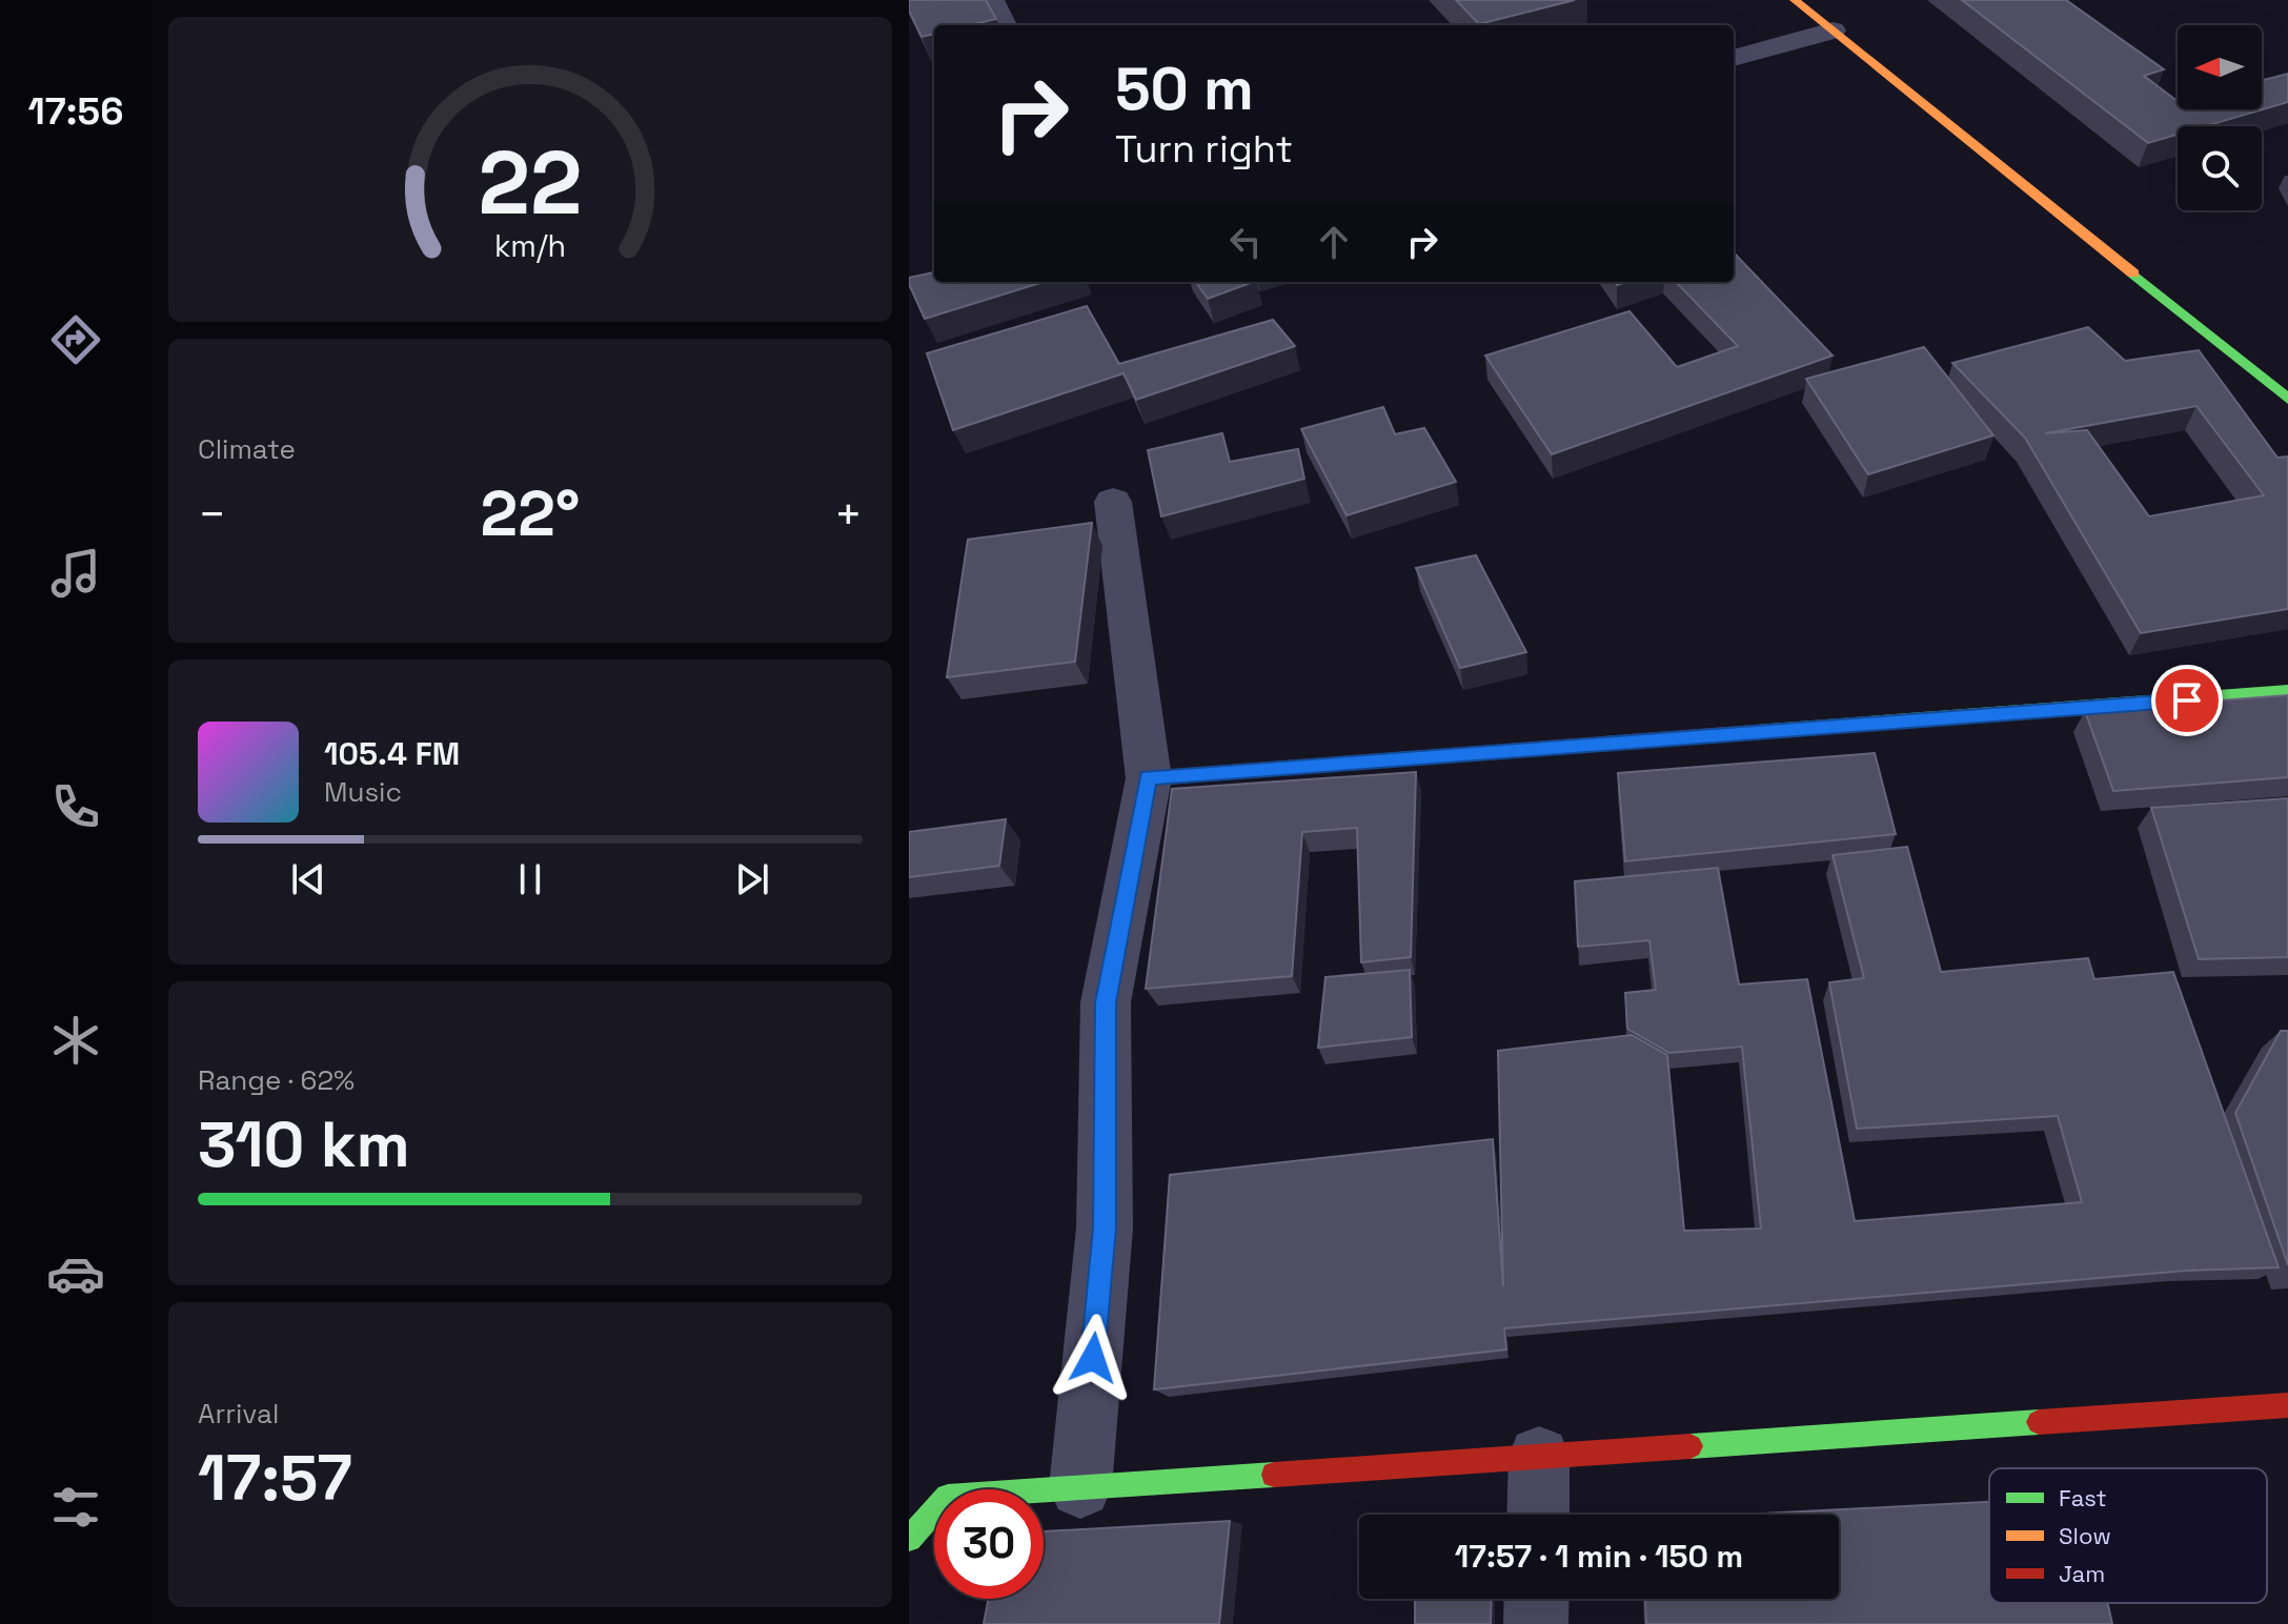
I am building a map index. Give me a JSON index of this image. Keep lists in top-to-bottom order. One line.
{"legend":["Fast","Slow","Jam"],"north":"left","page":{"tabs":"17:56","turn":["50 m","Turn right"],"tile":["Climate",["Range · 62%","310 km"],["Arrival","17:57"]],"heat":["−","22°","+"],"song":["105.4 FM","Music"],"limit":"30","trip":"17:57 · 1 min · 150 m","gauge":["22","km/h"]}}
